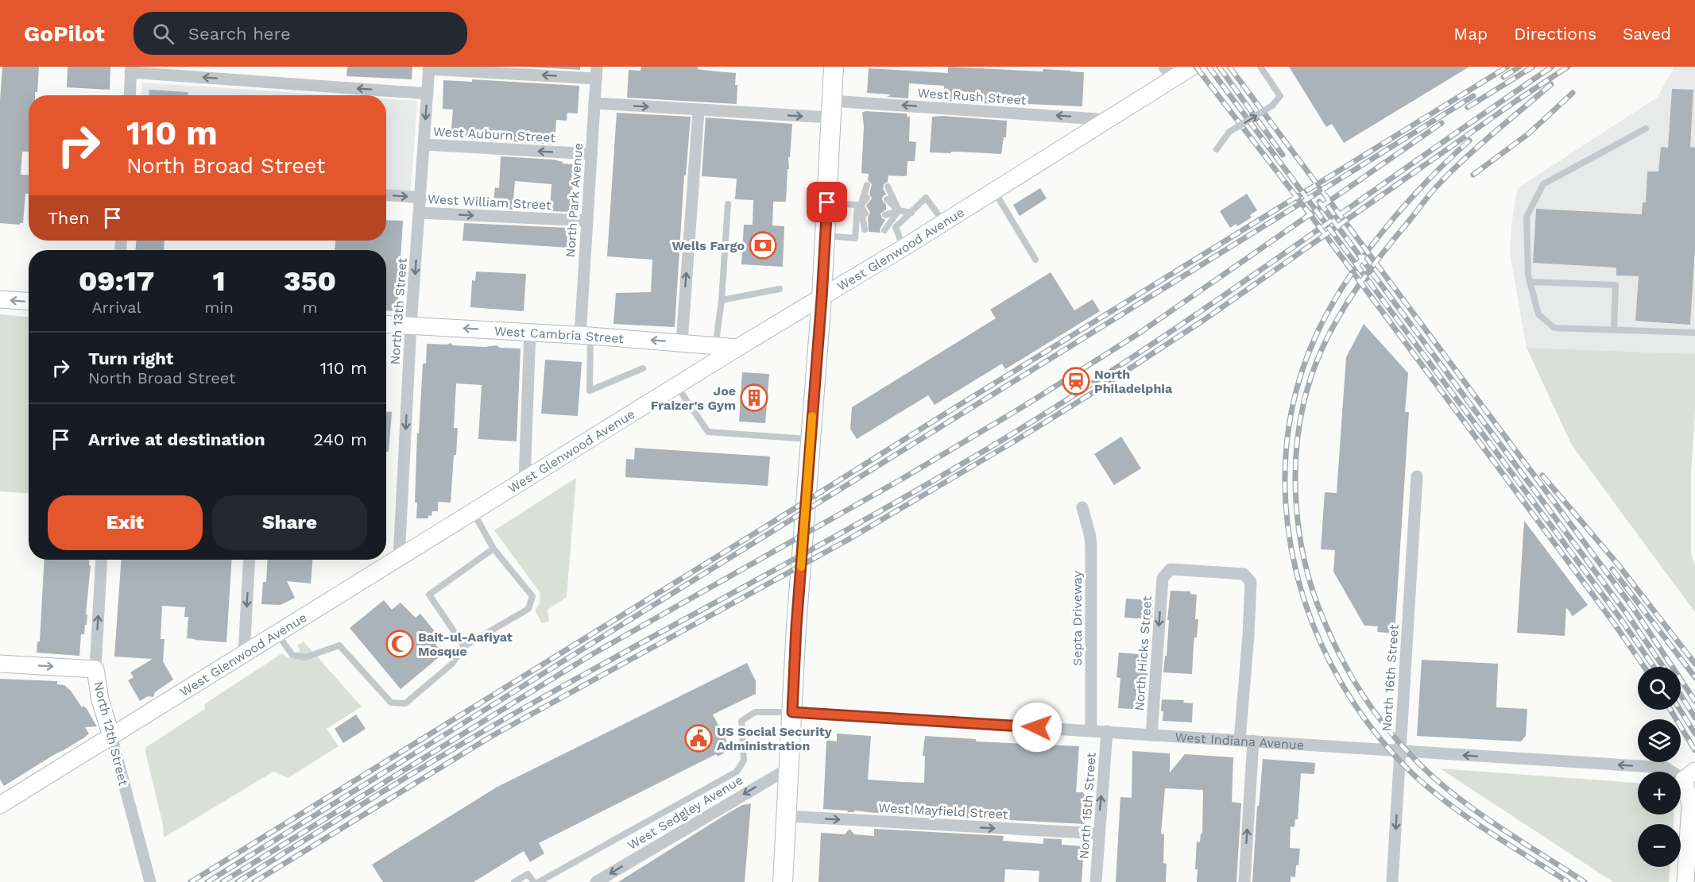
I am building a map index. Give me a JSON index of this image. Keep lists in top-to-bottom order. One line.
{"streets":{"main road":["West Glenwood Avenue","West Cambria Street","North 12th Street"],"street":["West Rush Street","West Auburn Street","North Park Avenue","West William Street","North 13th Street","Septa Driveway","North Hicks Street","North 16th Street","West Indiana Avenue","North 15th Street","West Mayfield Street","West Sedgley Avenue"]},"crossings":[["West Rush Street","North Park Avenue"],["West Rush Street","West Glenwood Avenue"],["West Auburn Street","North Park Avenue"],["West Auburn Street","North 13th Street"],["North Park Avenue","West William Street"],["North Park Avenue","West Cambria Street"],["West William Street","North 13th Street"],["West Glenwood Avenue","North 13th Street"],["West Glenwood Avenue","West Cambria Street"],["West Glenwood Avenue","North 12th Street"],["North 13th Street","West Cambria Street"],["Septa Driveway","West Indiana Avenue"],["North Hicks Street","West Indiana Avenue"],["North 16th Street","West Indiana Avenue"],["West Indiana Avenue","North 15th Street"],["North 15th Street","West Mayfield Street"]],"one_way":["West William Street","North 13th Street","West Cambria Street","North 15th Street","West Mayfield Street","West Sedgley Avenue"],"places":{"bank":["Wells Fargo"],"station":["North Philadelphia"],"building":["Joe Fraizer's Gym"],"mosque":["Bait-ul-Aafiyat Mosque"],"public building":["US Social Security Administration"]},"page":{"header":"GoPilot","search":"Search here","nav":["Map","Directions","Saved"],"turn":["110 m","North Broad Street"],"then":"Then","eta":["09:17","Arrival","1","min","350","m"],"list":[{"name":"Turn right","note":"North Broad Street","value":"110 m"},{"name":"Arrive at destination","value":"240 m"}],"buttons":["Exit","Share"],"map_buttons":["+","−"]}}
